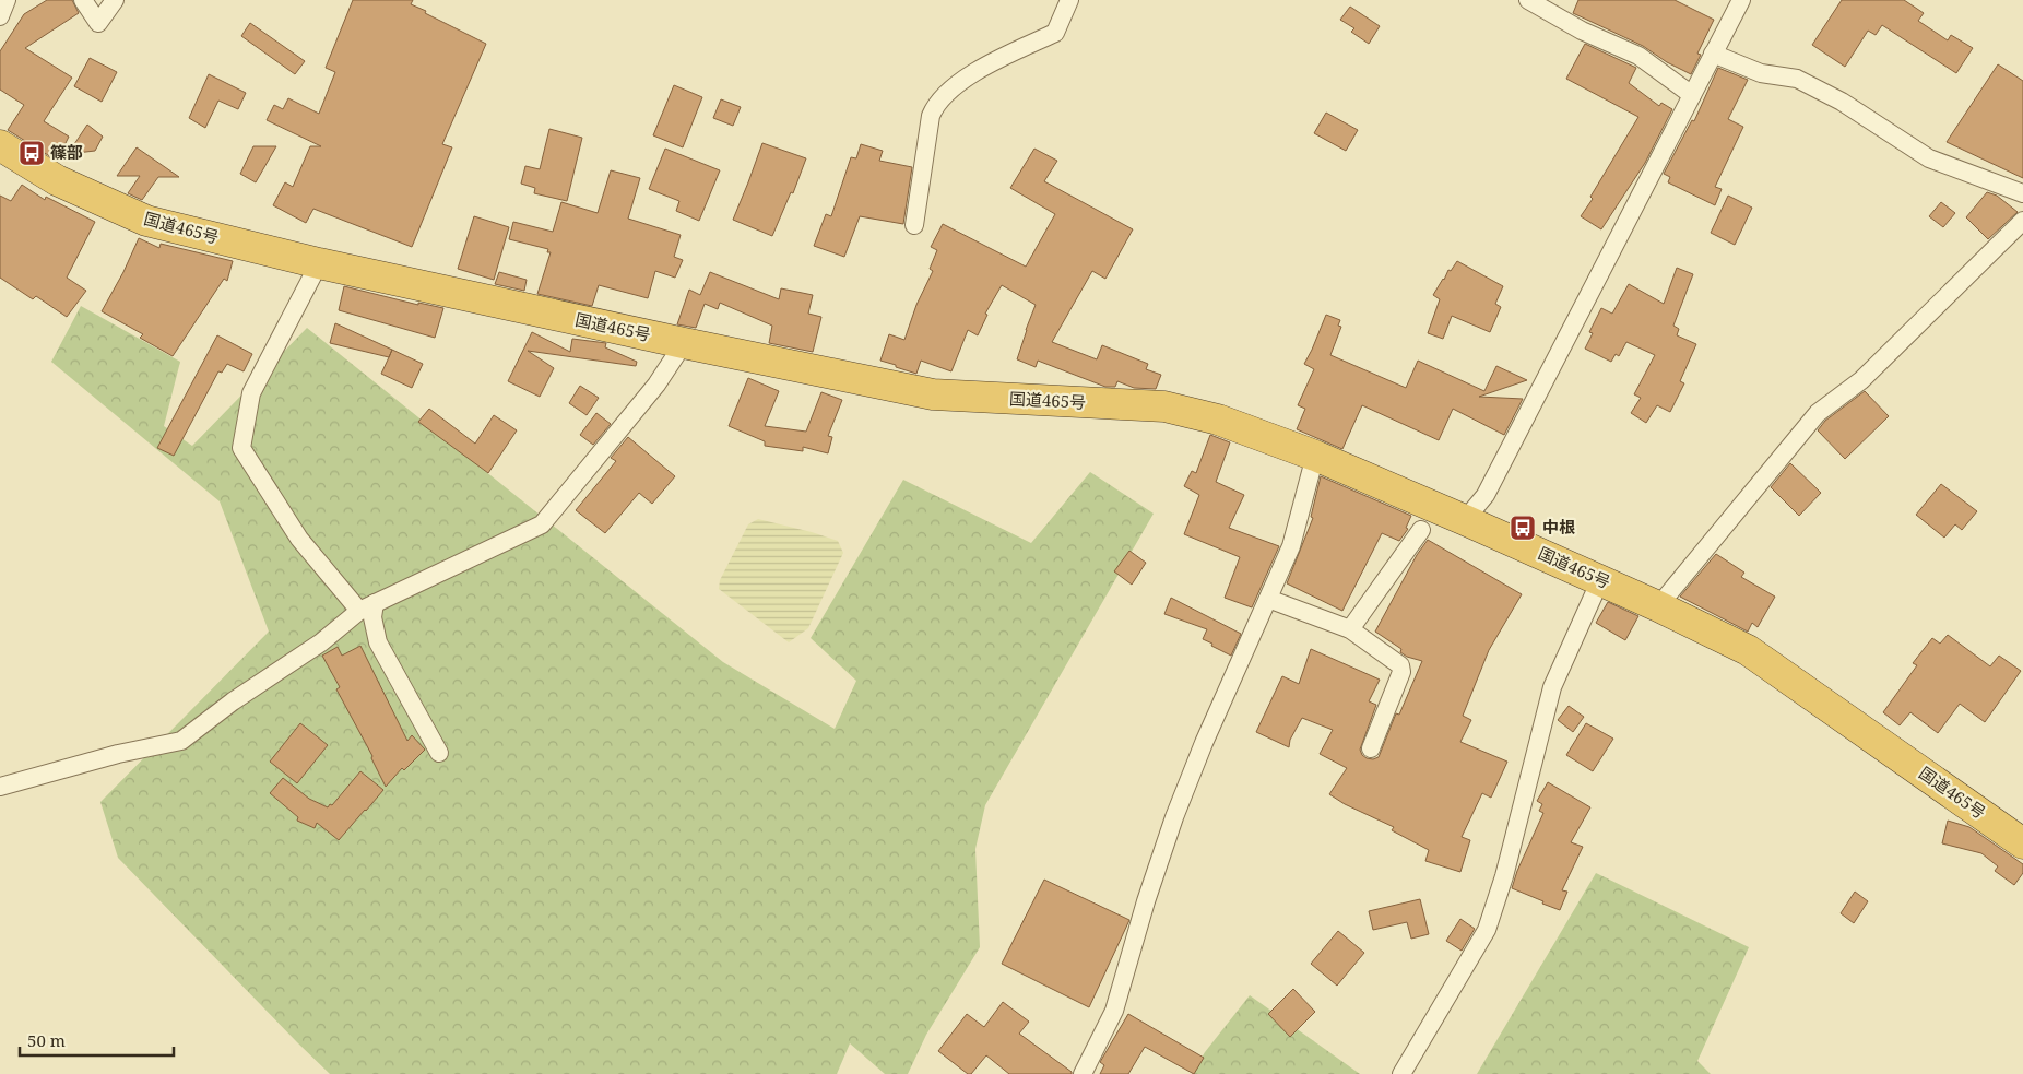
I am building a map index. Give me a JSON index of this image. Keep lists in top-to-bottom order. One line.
{"streets":{"highway":["国道465号"]},"places":{"bus stop":["篠部","中根"]},"scale_bar":"50 m"}
